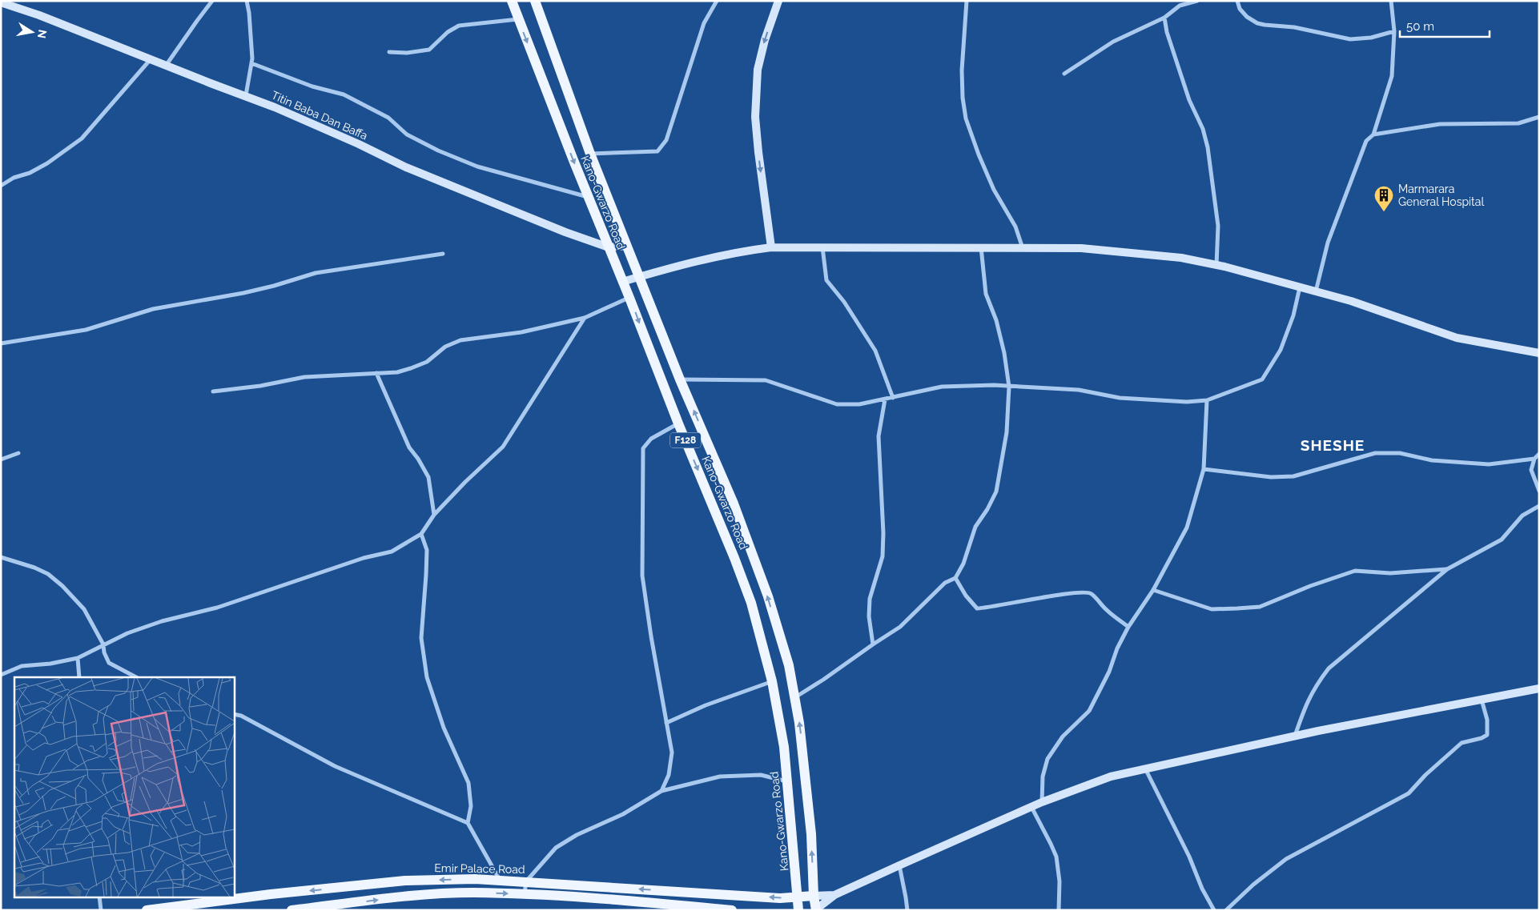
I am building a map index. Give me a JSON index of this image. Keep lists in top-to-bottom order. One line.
{"streets":{"main road":["Titin Baba Dan Baffa","Kano-Gwarzo Road","F128","Emir Palace Road"]},"crossings":[["Titin Baba Dan Baffa","Kano-Gwarzo Road"],["Kano-Gwarzo Road","F128"],["Kano-Gwarzo Road","Emir Palace Road"],["F128","Emir Palace Road"]],"districts":["SHESHE"],"places":{"building":["Marmarara General Hospital"]},"scale_bar":"50 m","north":"right"}
